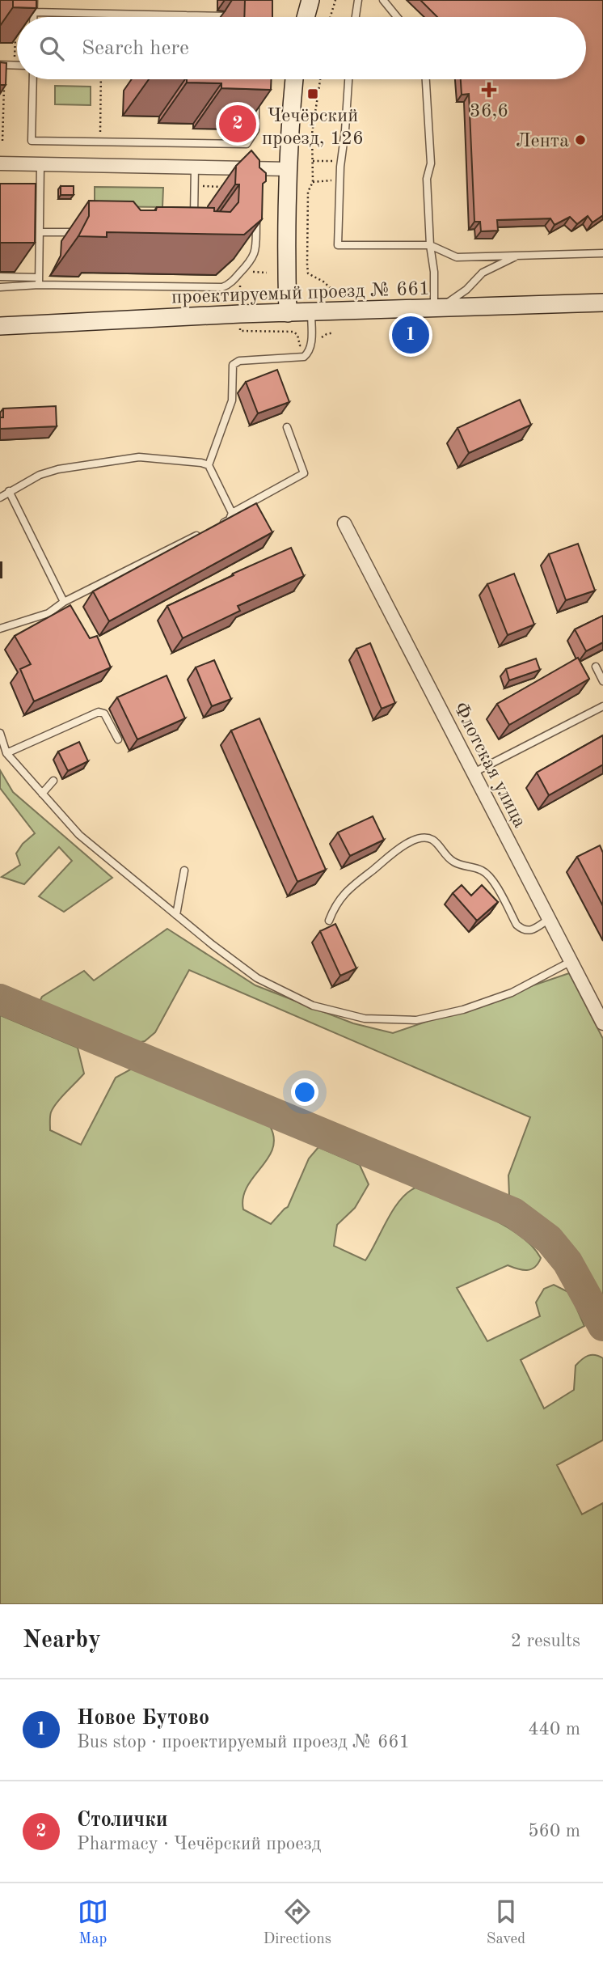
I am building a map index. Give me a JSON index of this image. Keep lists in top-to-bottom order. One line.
{"streets":{"main road":["проектируемый проезд № 661"],"street":["Флотская улица"]},"places":{"health":["36,6"],"transit":["Чечёрский проезд, 126"],"other":["Лента"]},"page":{"search":"Search here","pins":["2","1"],"heading":["Nearby","2 results"],"list":[{"mark":"1","name":"Новое Бутово","note":"Bus stop · проектируемый проезд № 661","value":"440 m"},{"mark":"2","name":"Столички","note":"Pharmacy · Чечёрский проезд","value":"560 m"}],"nav":["Map","Directions","Saved"]}}
